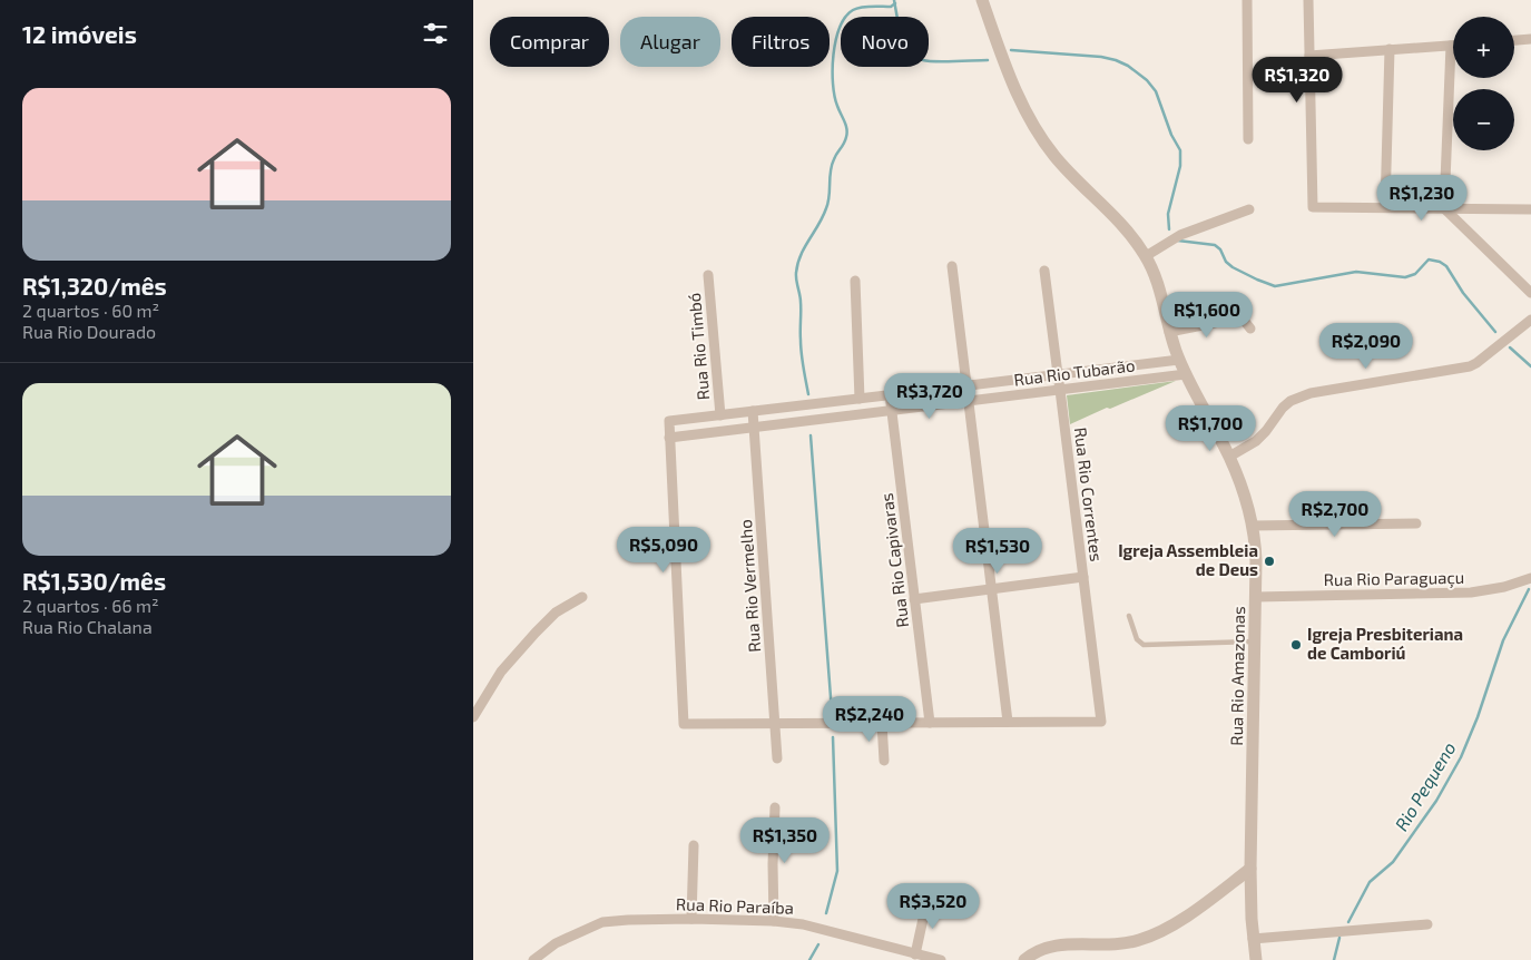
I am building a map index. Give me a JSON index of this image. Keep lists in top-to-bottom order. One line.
{"streets":{"street":["Rua Rio Timbó","Rua Rio Tubarão","Rua Rio Correntes","Rua Rio Capivaras","Rua Rio Paraguaçu","Rua Rio Vermelho","Rua Rio Amazonas","Rua Rio Paraíba"]},"crossings":[["Rua Rio Timbó","Rua Rio Tubarão"],["Rua Rio Tubarão","Rua Rio Correntes"],["Rua Rio Tubarão","Rua Rio Capivaras"],["Rua Rio Tubarão","Rua Rio Vermelho"],["Rua Rio Tubarão","Rua Rio Amazonas"],["Rua Rio Paraguaçu","Rua Rio Amazonas"]],"water":["Rio Pequeno"],"places":["Igreja Assembleia de Deus","Igreja Presbiteriana de Camboriú"],"page":{"heading":"12 imóveis","map_buttons":["+","−"],"chip":["Comprar","Alugar","Filtros","Novo"],"price":["R$1,320","R$1,230","R$1,600","R$2,090","R$3,720","R$1,700","R$2,700","R$5,090","R$1,530","R$2,240","R$1,350","R$3,520"],"list":[{"name":"R$1,320/mês","note":"2 quartos · 60 m² · Rua Rio Dourado"},{"name":"R$1,530/mês","note":"2 quartos · 66 m² · Rua Rio Chalana"}]}}
